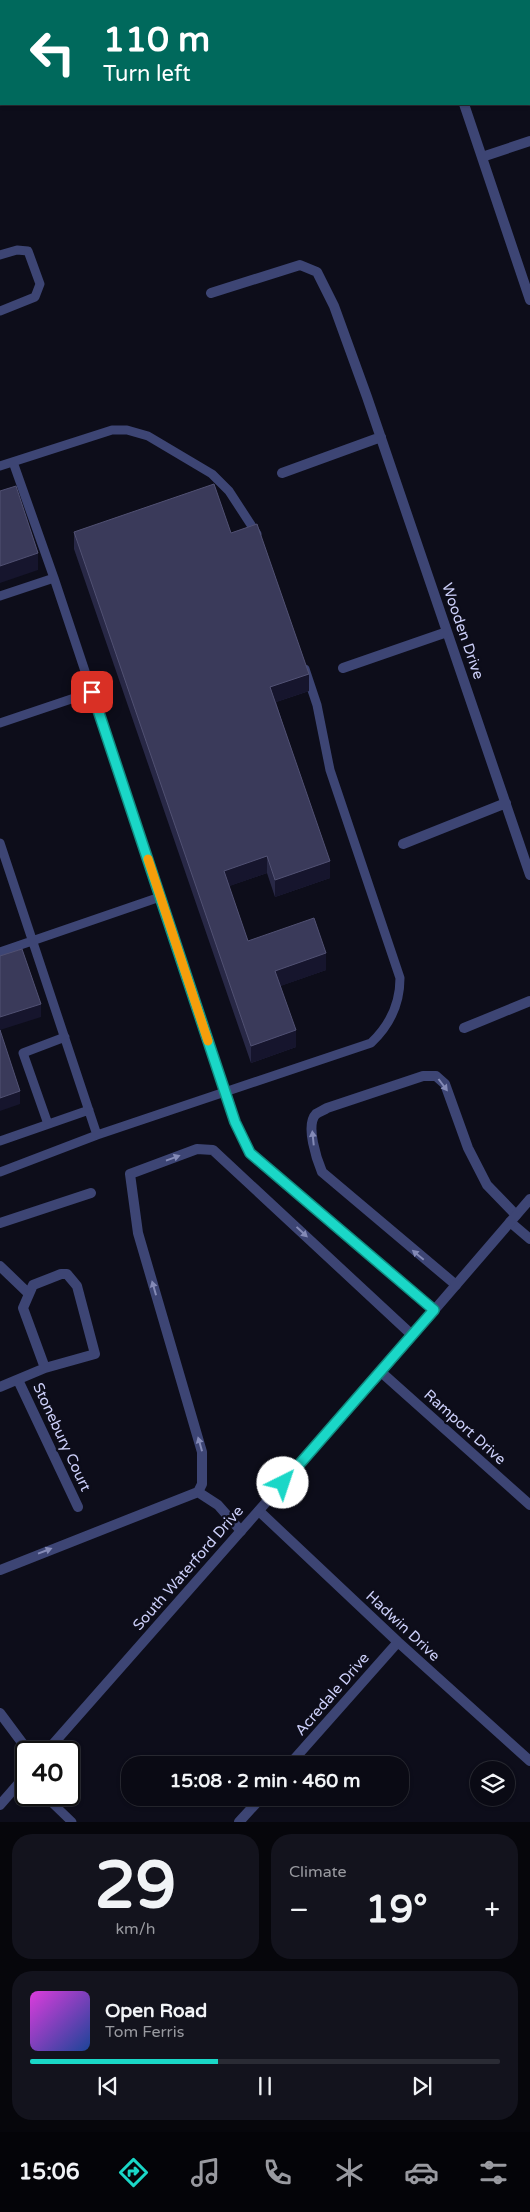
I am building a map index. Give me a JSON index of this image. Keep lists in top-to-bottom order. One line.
{"streets":{"street":["Wooden Drive","Ramport Drive","Stonebury Court","South Waterford Drive","Hadwin Drive","Acredale Drive"]},"crossings":[["Ramport Drive","South Waterford Drive"],["South Waterford Drive","Hadwin Drive"],["Hadwin Drive","Acredale Drive"]],"page":{"turn":["110 m","Turn left"],"limit":"40","trip":"15:08 · 2 min · 460 m","tile":[["29","km/h"],"Climate"],"heat":["−","19°","+"],"song":["Open Road","Tom Ferris"],"tabs":"15:06"}}
